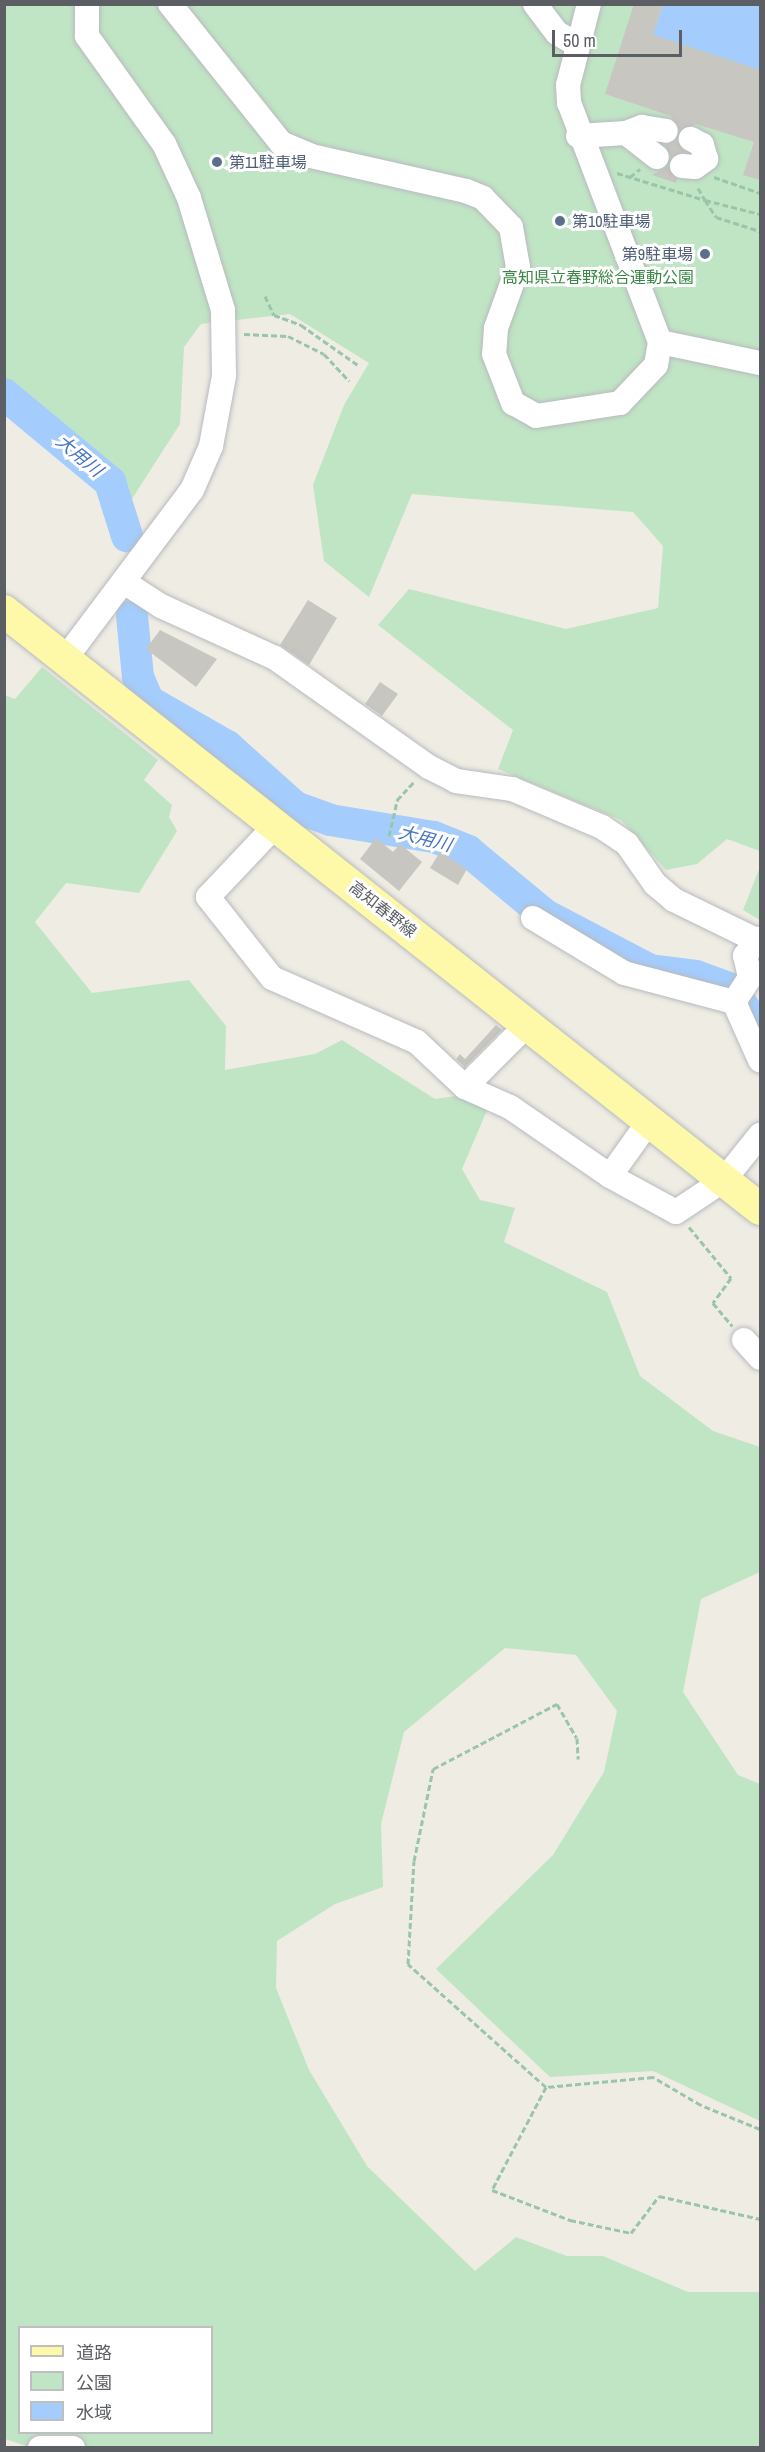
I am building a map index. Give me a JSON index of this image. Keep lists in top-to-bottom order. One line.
{"streets":{"main road":["高知春野線"]},"water":["大用川"],"parks":["高知県立春野総合運動公園"],"places":["第11駐車場","第10駐車場","第9駐車場"],"legend":["道路","公園","水域"],"scale_bar":"50 m"}
